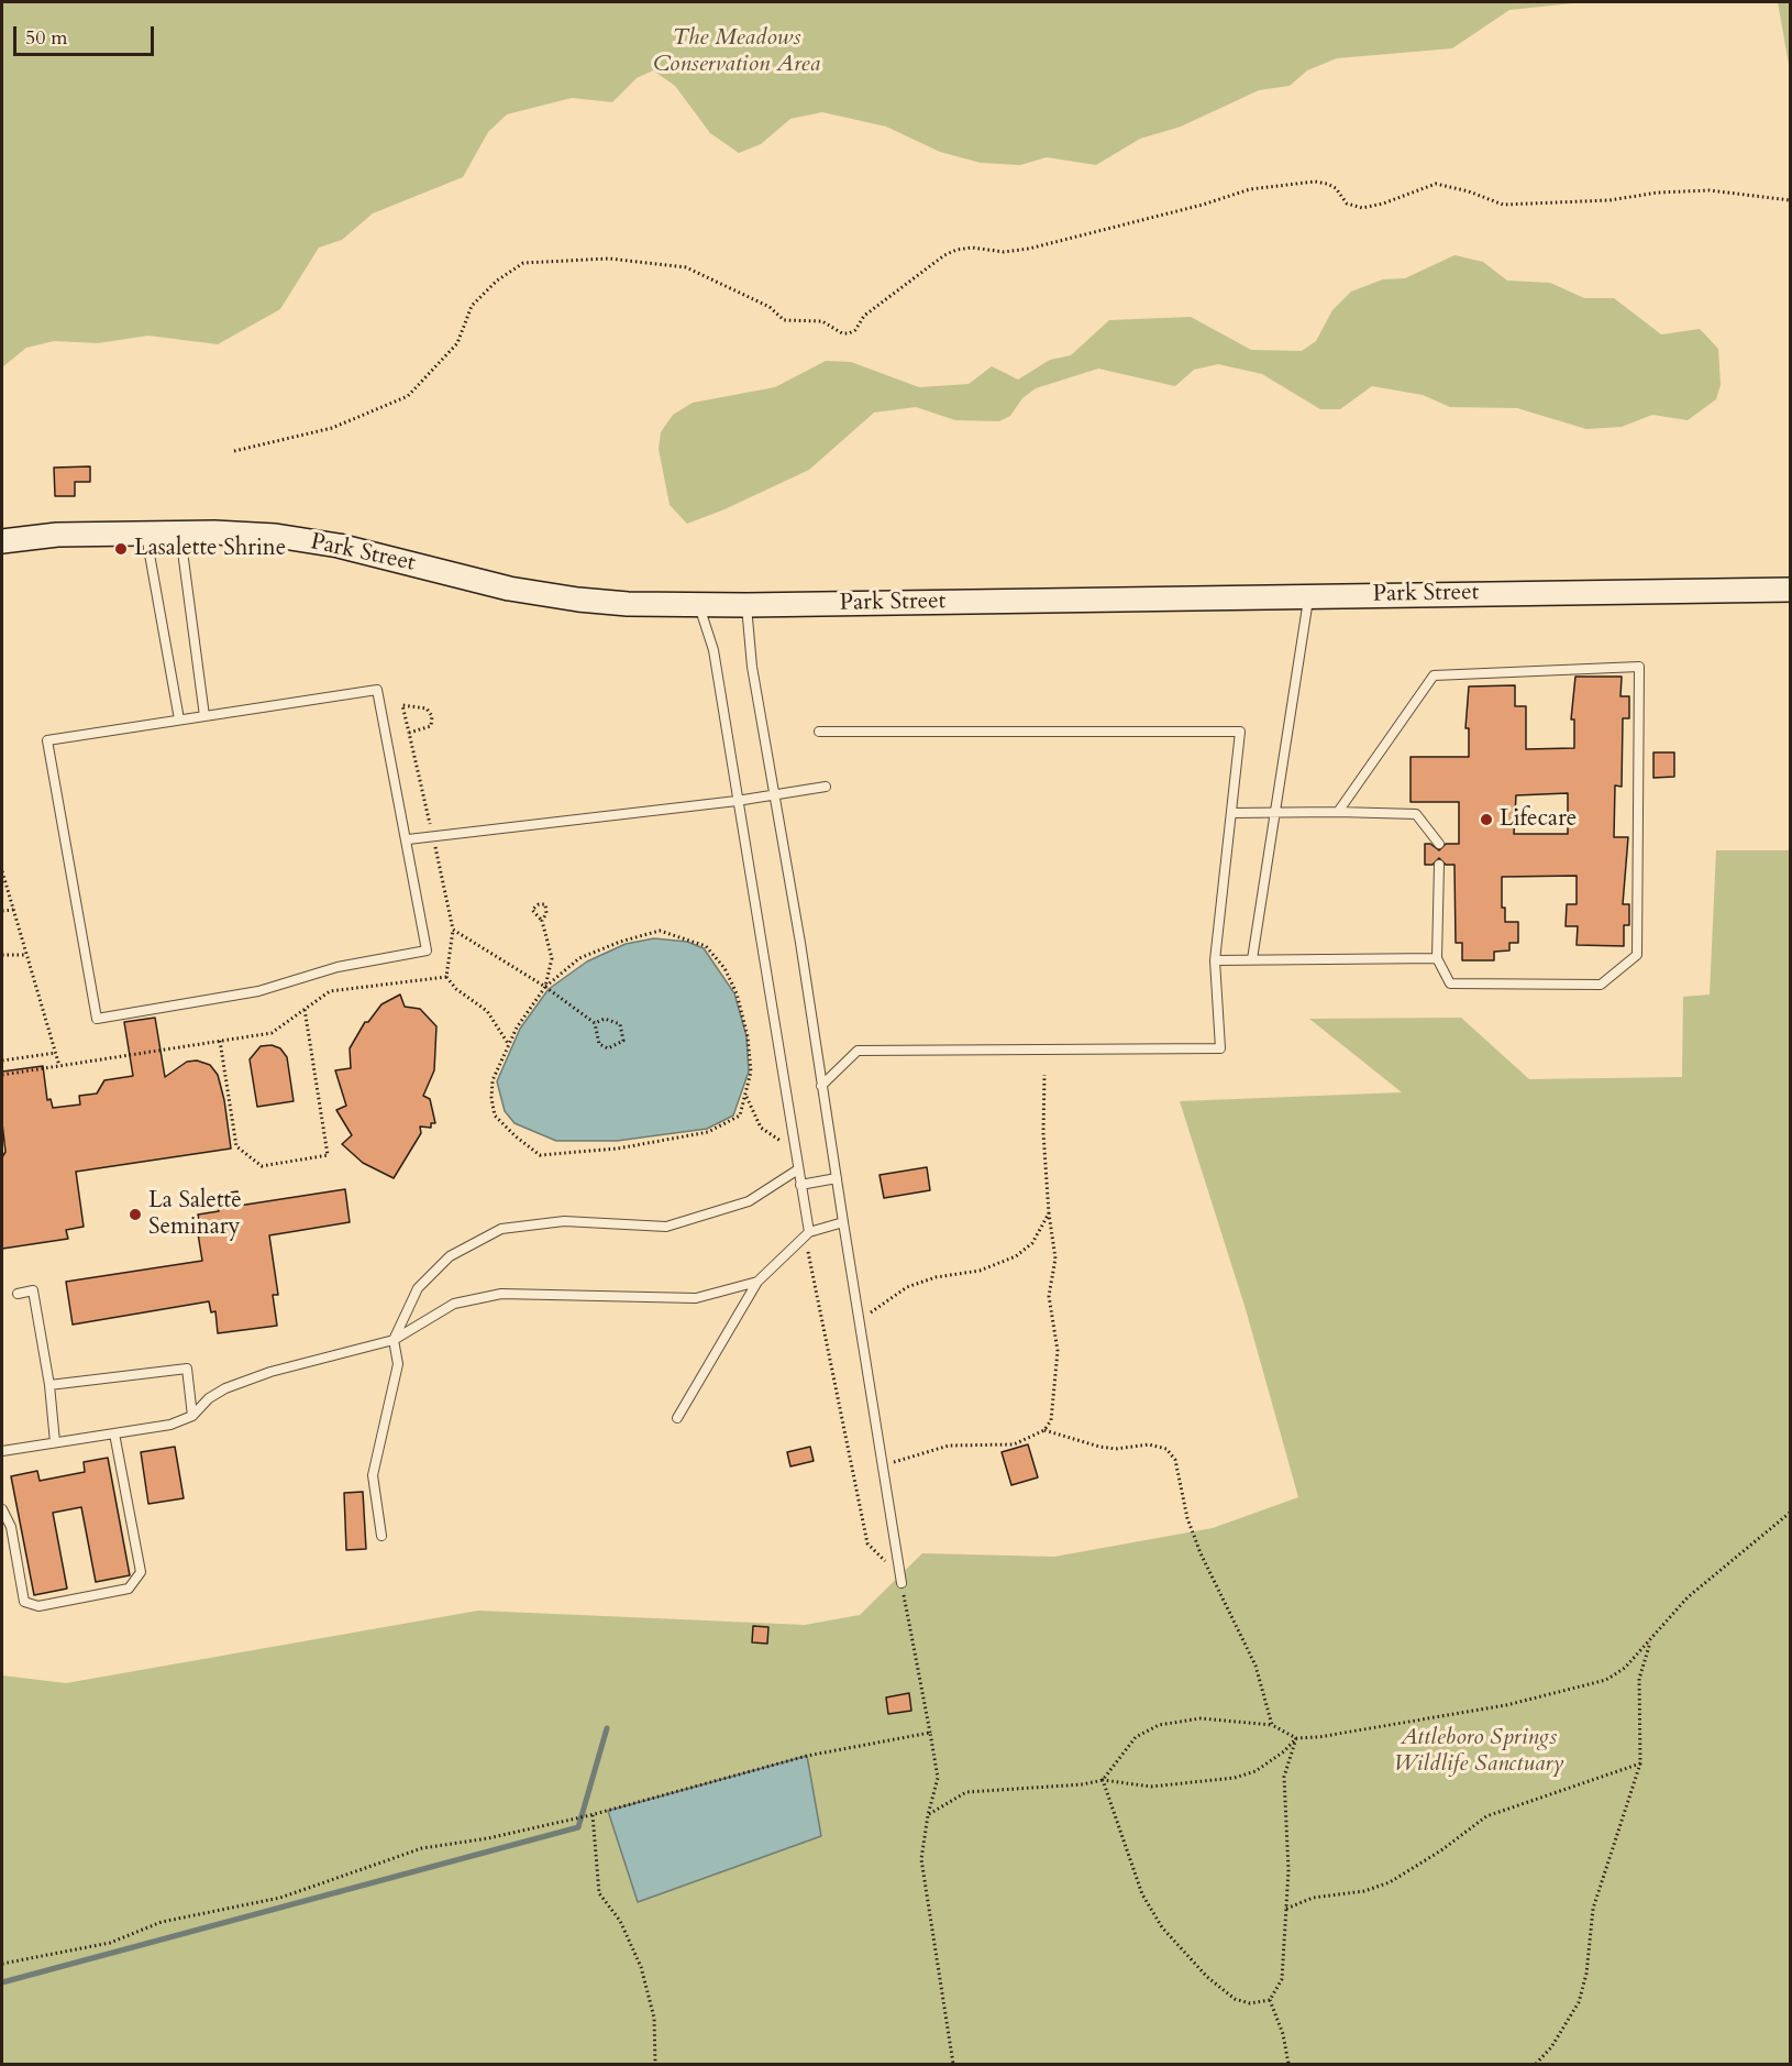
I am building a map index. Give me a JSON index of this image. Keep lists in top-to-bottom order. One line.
{"streets":{"main road":["Park Street"]},"parks":["The Meadows Conservation Area","Attleboro Springs Wildlife Sanctuary"],"places":["Lasalette Shrine","Lifecare","La Salette Seminary"],"scale_bar":"50 m"}
